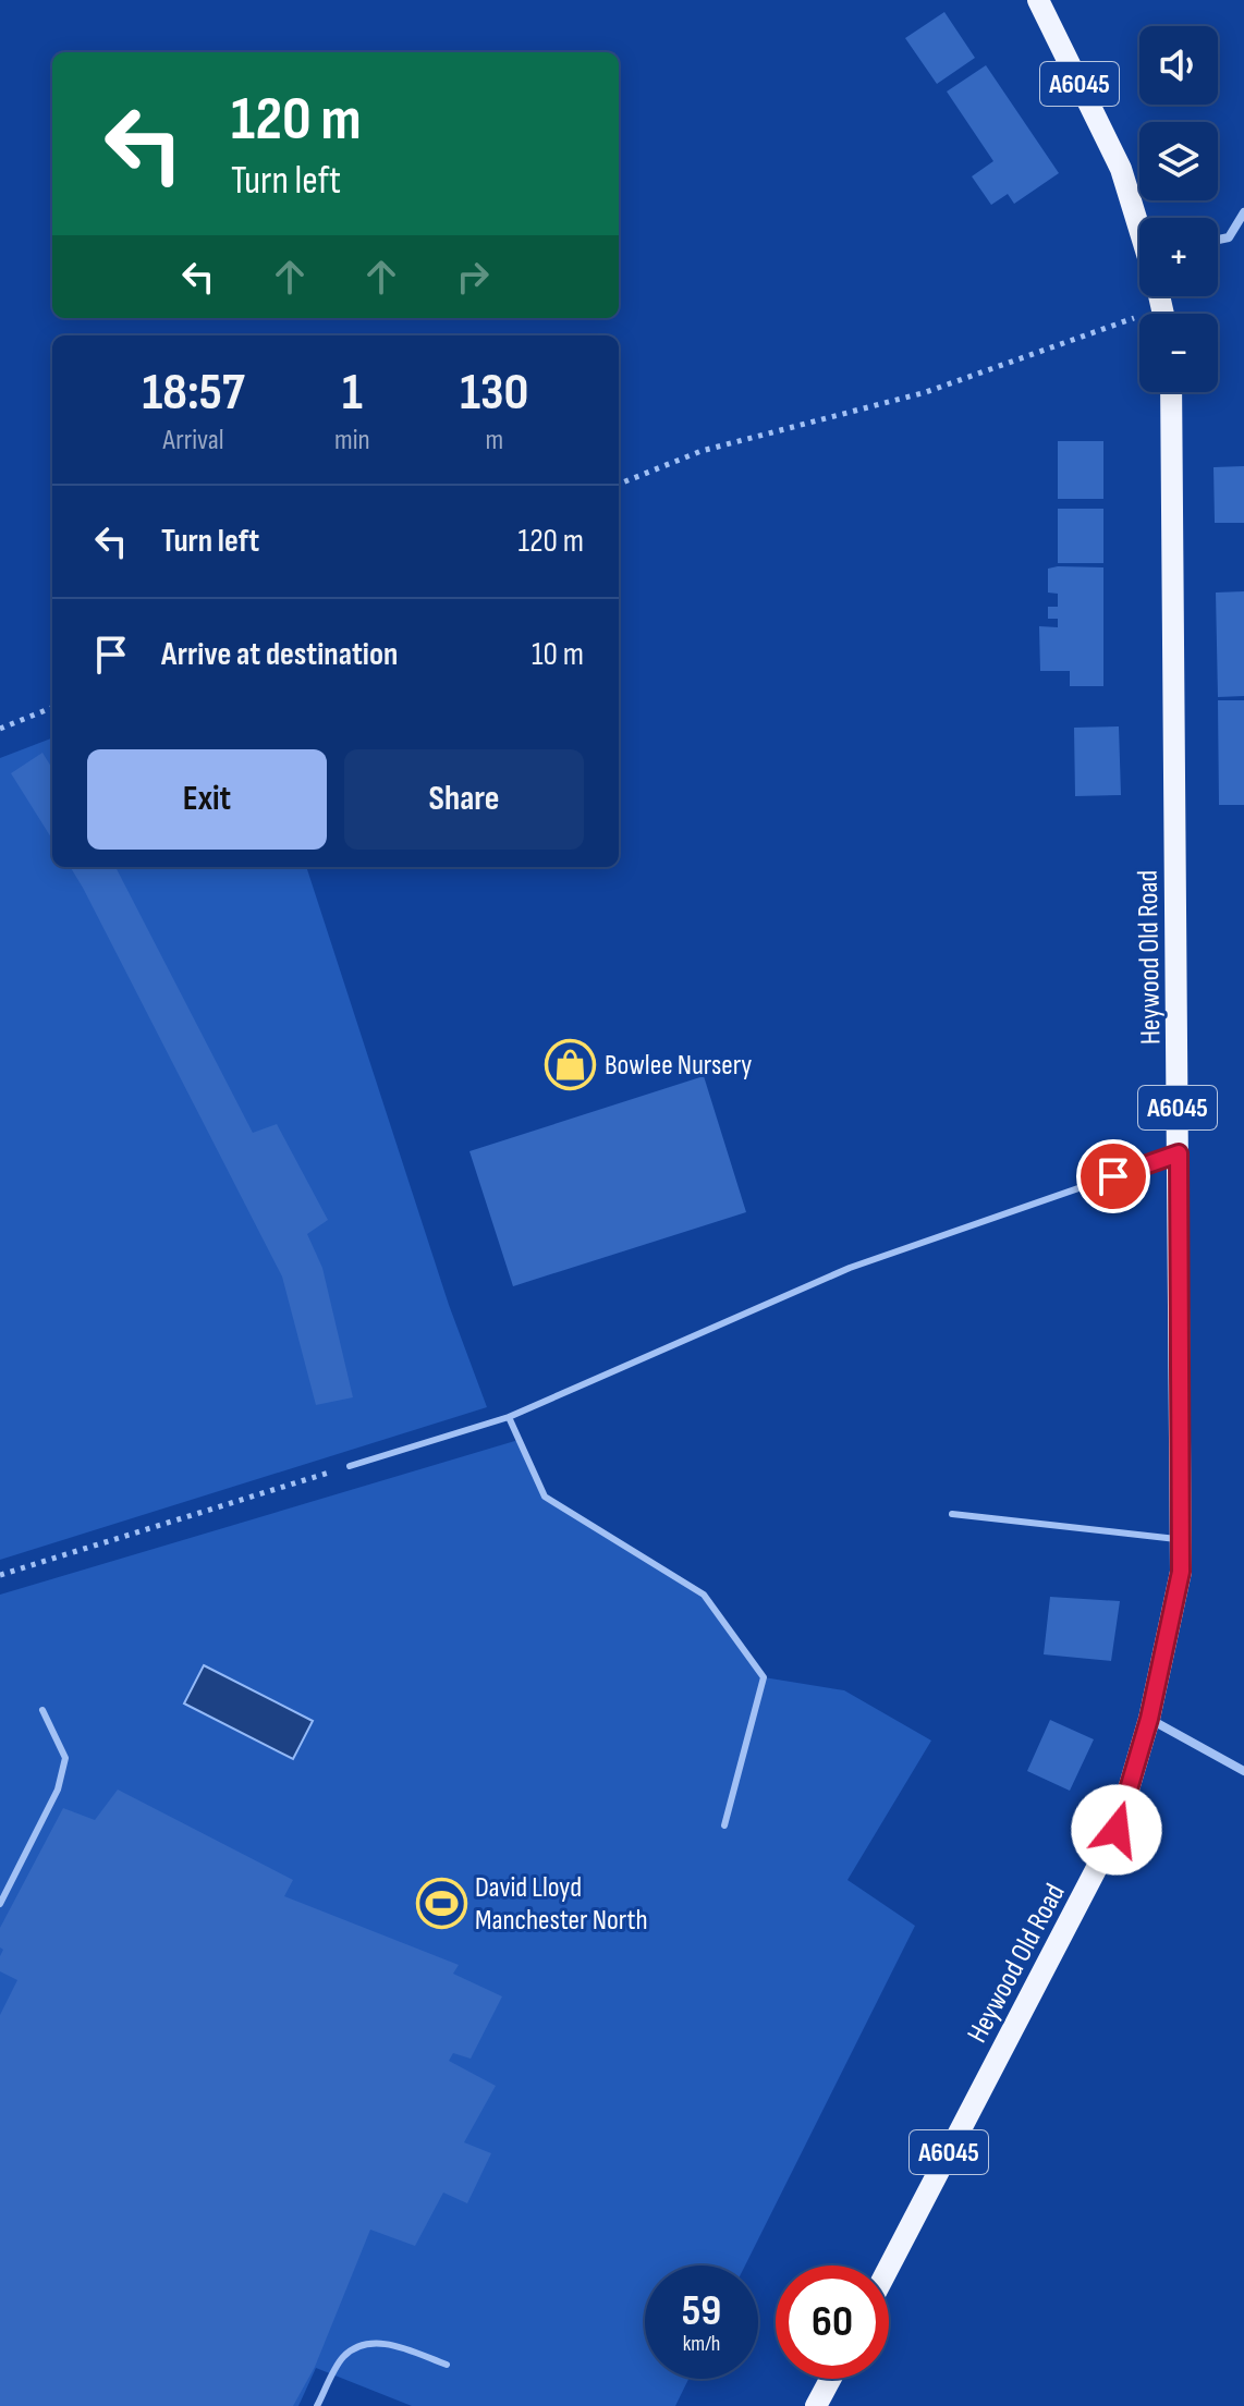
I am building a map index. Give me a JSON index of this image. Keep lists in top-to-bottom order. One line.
{"streets":{"main road":["A6045","Heywood Old Road"]},"places":{"shop":["Bowlee Nursery"],"sports":["David Lloyd Manchester North"]},"page":{"map_buttons":["+","−"],"turn":["120 m","Turn left"],"eta":["18:57","Arrival","1","min","130","m"],"list":[{"name":"Turn left","value":"120 m"},{"name":"Arrive at destination","value":"10 m"}],"buttons":["Exit","Share"],"speed":"59 km/h","limit":"60"}}
